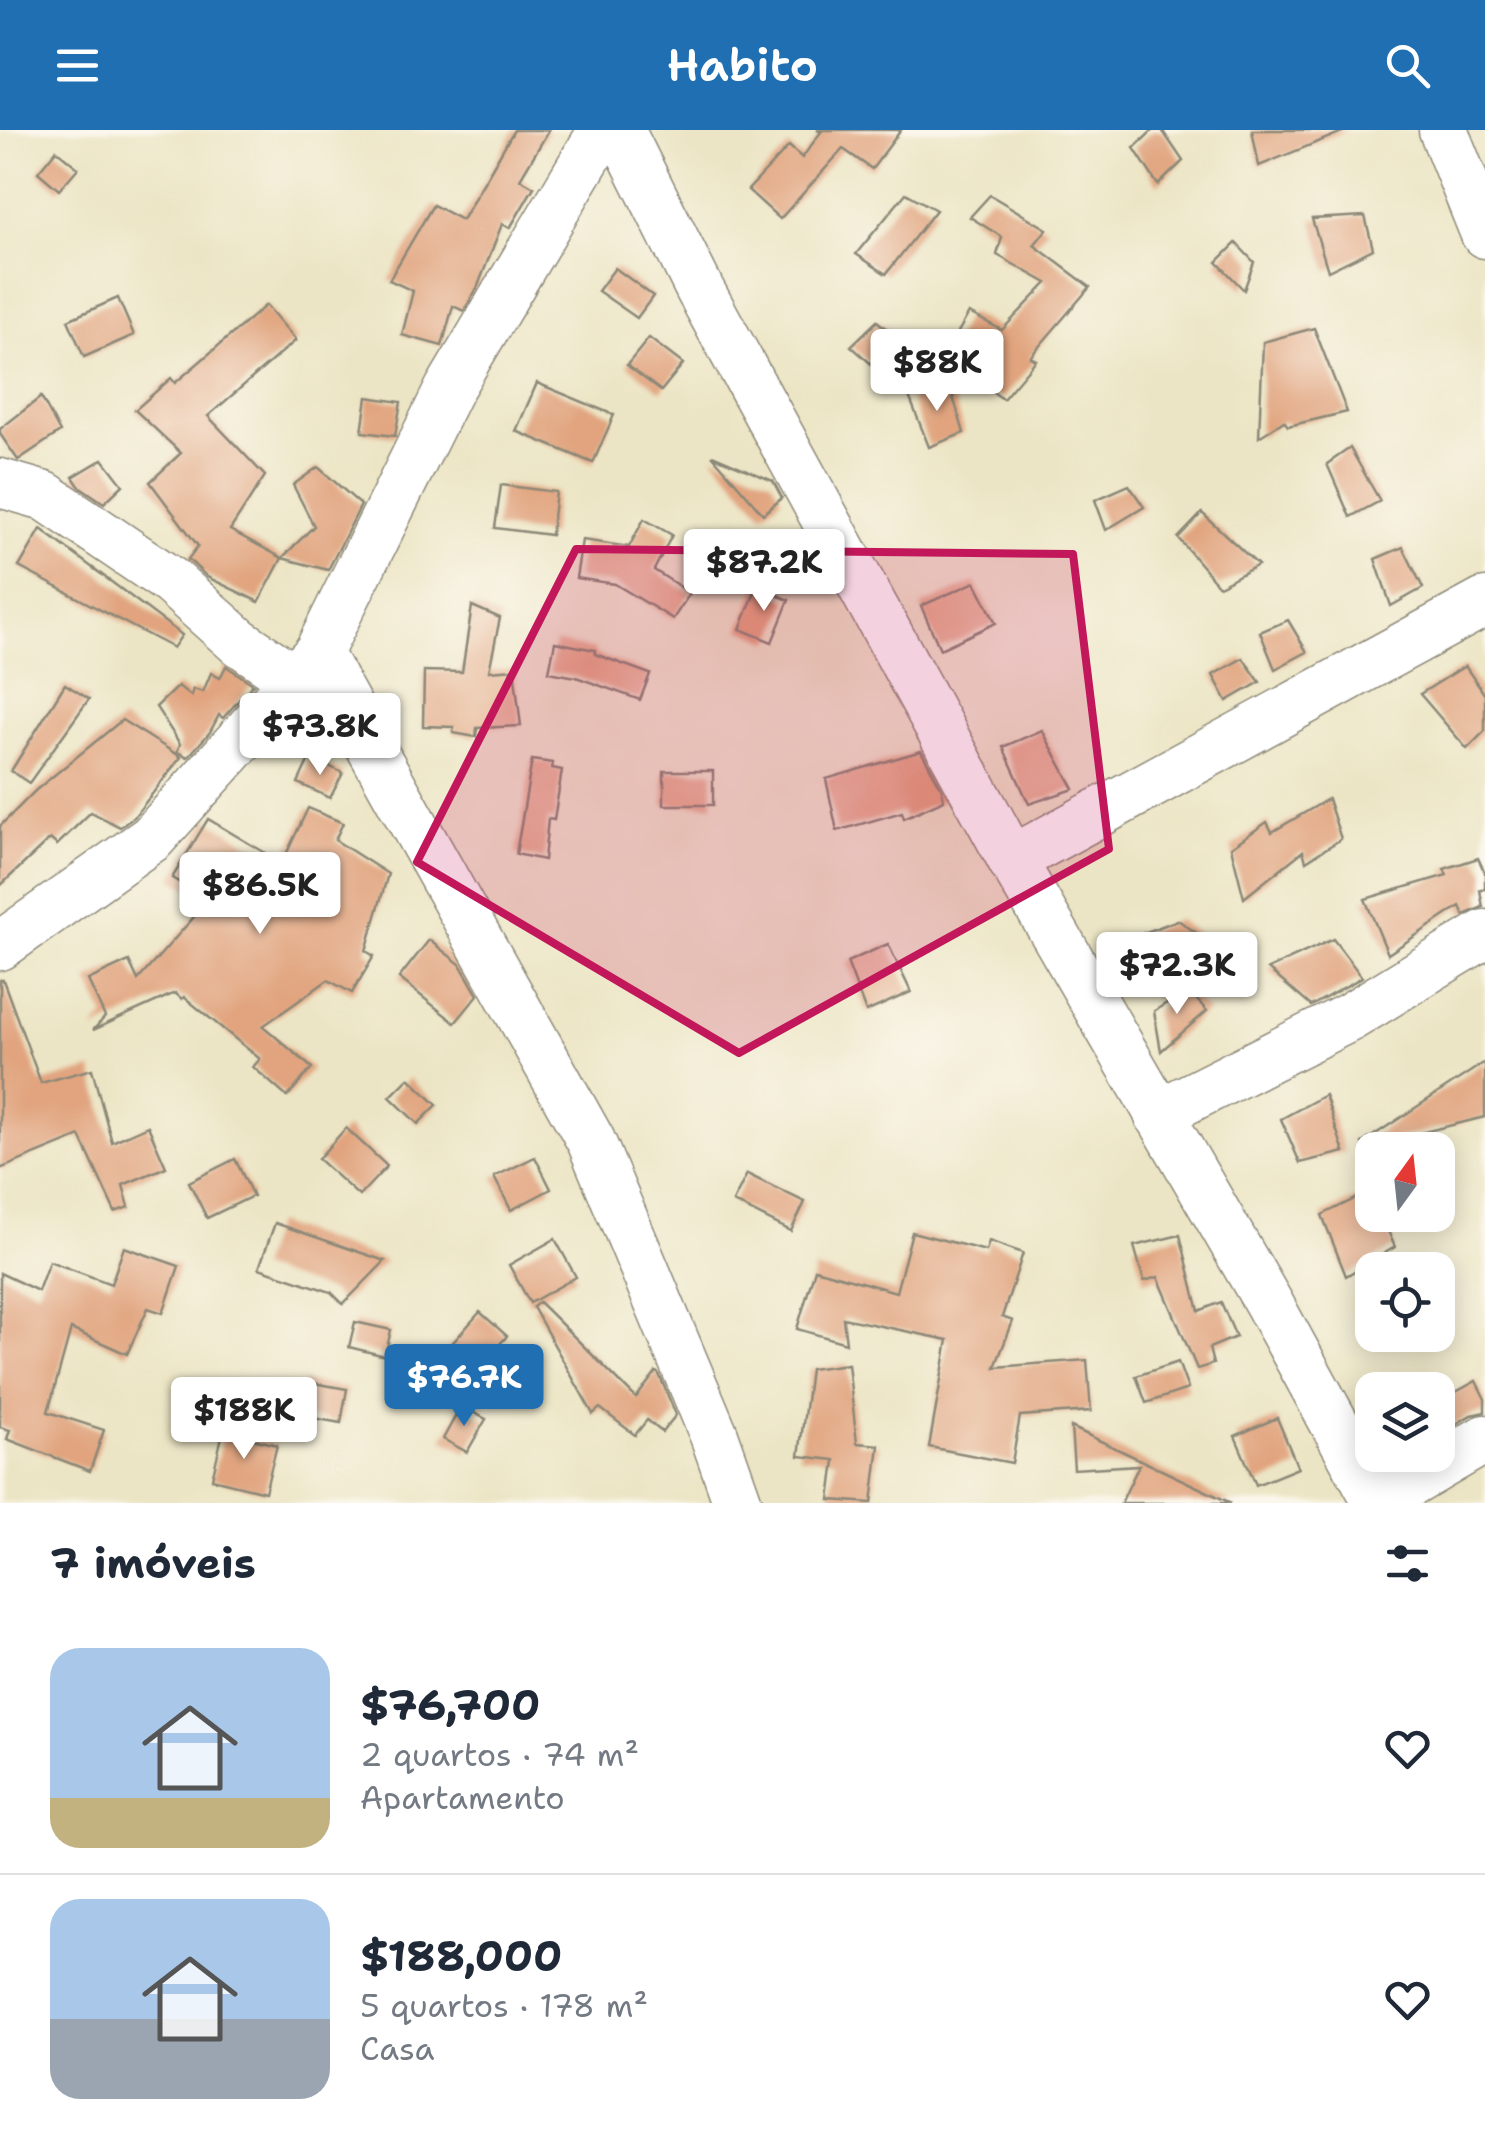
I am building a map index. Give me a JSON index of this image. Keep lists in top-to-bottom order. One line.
{"north":"top","page":{"header":"Habito","price":["$88K","$87.2K","$73.8K","$86.5K","$72.3K","$76.7K","$188K"],"heading":"7 imóveis","list":[{"name":"$76,700","note":"2 quartos · 74 m² · Apartamento"},{"name":"$188,000","note":"5 quartos · 178 m² · Casa"}]}}
